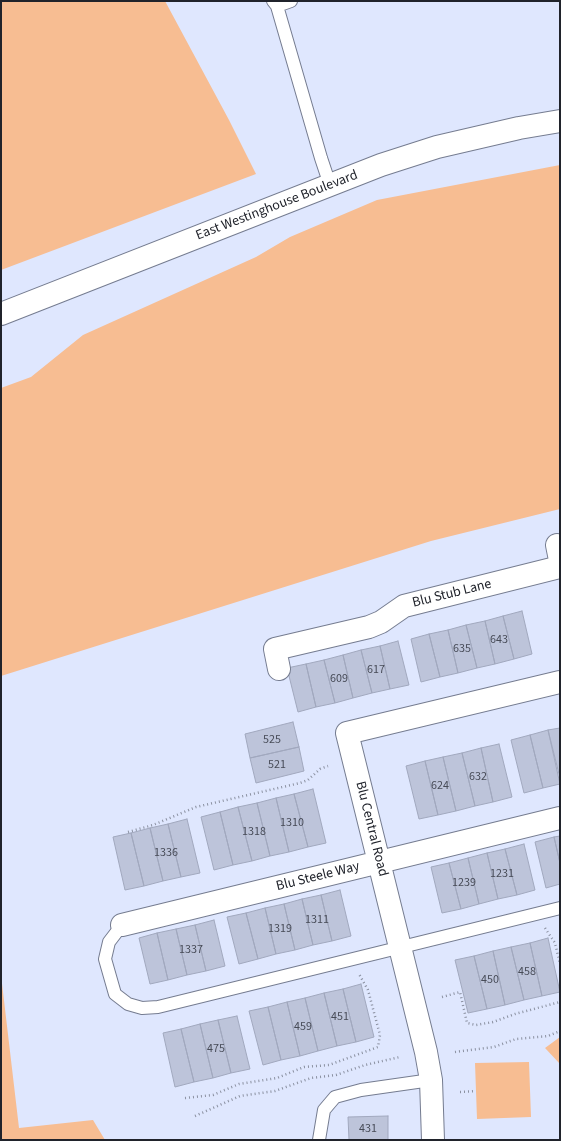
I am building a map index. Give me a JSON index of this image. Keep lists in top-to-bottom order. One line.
{"streets":{"street":["East Westinghouse Boulevard","Blu Stub Lane","Blu Central Road","Blu Steele Way"]},"crossings":[["Blu Central Road","Blu Steele Way"]],"house_numbers":["643","635","617","609","525","521","632","624","1310","1318","1336","1231","1239","1311","1319","1337","458","450","451","459","475","431"]}
